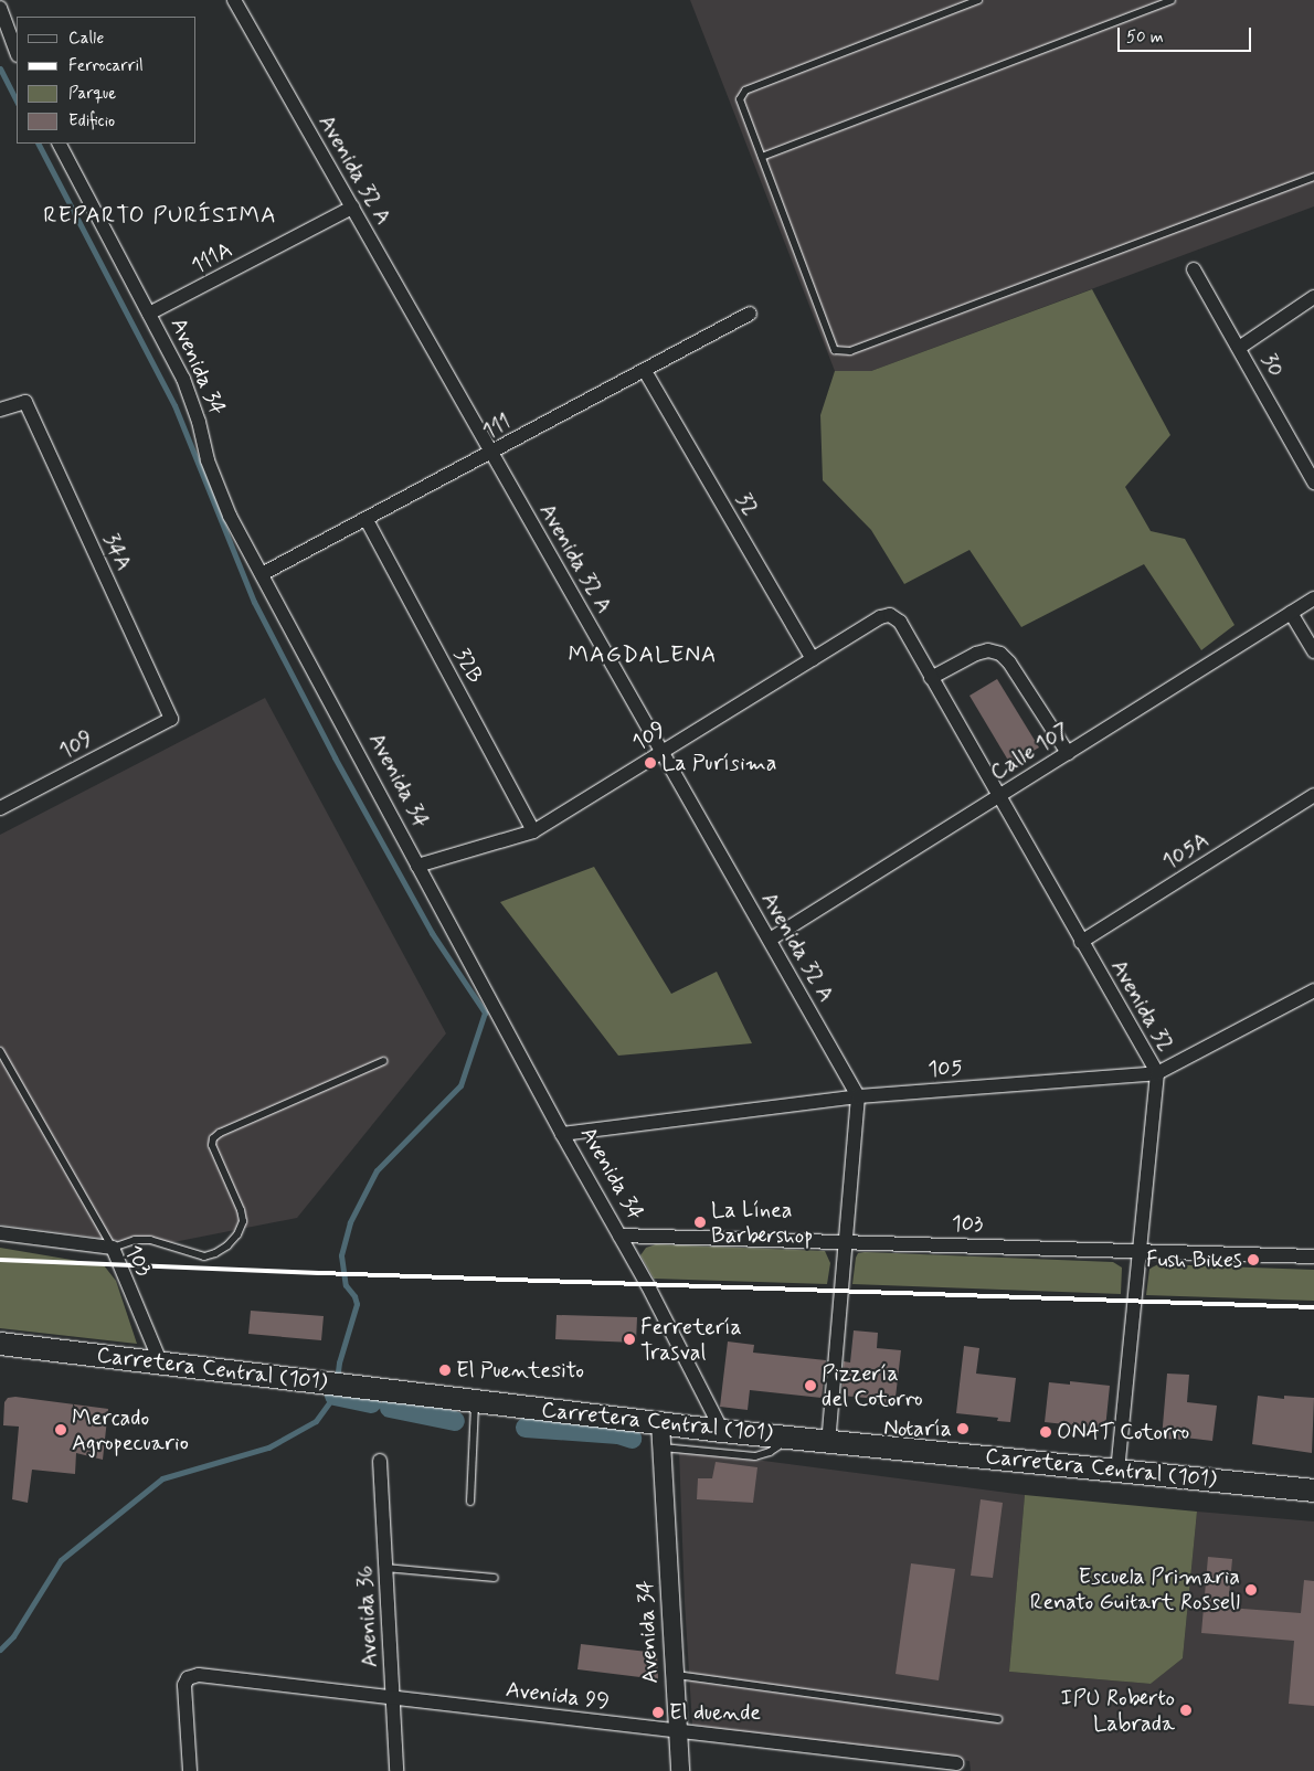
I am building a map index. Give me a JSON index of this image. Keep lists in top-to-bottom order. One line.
{"streets":{"main road":["Carretera Central (101)"],"street":["Avenida 32 A","111A","30","Avenida 34","111","32","34A","32B","109","Calle 107","105A","Avenida 32","105","103","Avenida 36","Avenida 99"]},"crossings":[["Avenida 32 A","111A"],["Avenida 32 A","111"],["Avenida 32 A","109"],["Avenida 32 A","Calle 107"],["Avenida 32 A","105"],["111A","Avenida 34"],["Avenida 34","111"],["Avenida 34","109"],["Avenida 34","105"],["Avenida 34","103"],["Avenida 34","Carretera Central (101)"],["Avenida 34","Avenida 99"],["111","32"],["111","32B"],["32","109"],["34A","109"],["32B","109"],["109","Avenida 32"],["Calle 107","Avenida 32"],["105A","Avenida 32"],["Avenida 32","105"],["Avenida 32","103"],["Avenida 32","Carretera Central (101)"],["103","Carretera Central (101)"],["Avenida 36","Avenida 99"]],"districts":["REPARTO PURÍSIMA","MAGDALENA"],"places":["La Purísima","La Línea Barbershop","Fush Bikes","Ferretería Trasval","El Puentesito","Pizzería del Cotorro","Notaría","Mercado Agropecuario","ONAT Cotorro","Escuela Primaria Renato Guitart Rossell","IPU Roberto Labrada","El duende"],"legend":["Calle","Ferrocarril","Parque","Edificio"],"scale_bar":"50 m"}
